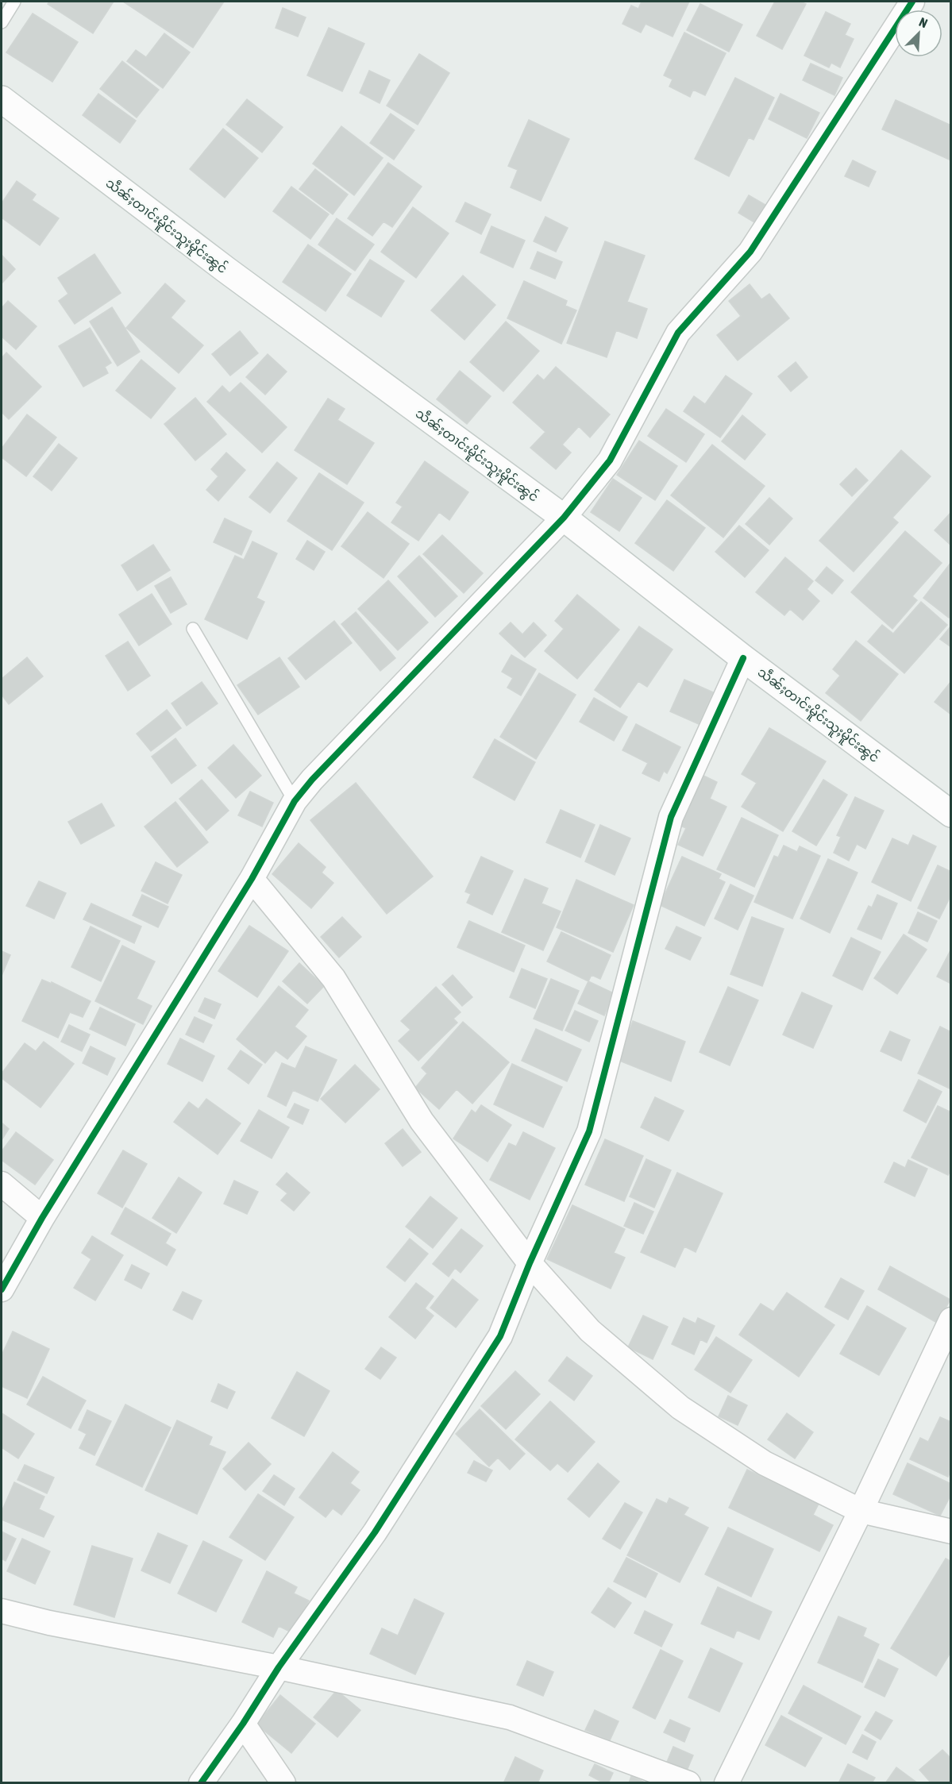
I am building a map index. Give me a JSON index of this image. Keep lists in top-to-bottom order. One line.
{"streets":{"main road":["သဵၼ်ႈတၢင်းမိူင်းသူႈမိူင်းၼွင်"]},"north":"top right"}
